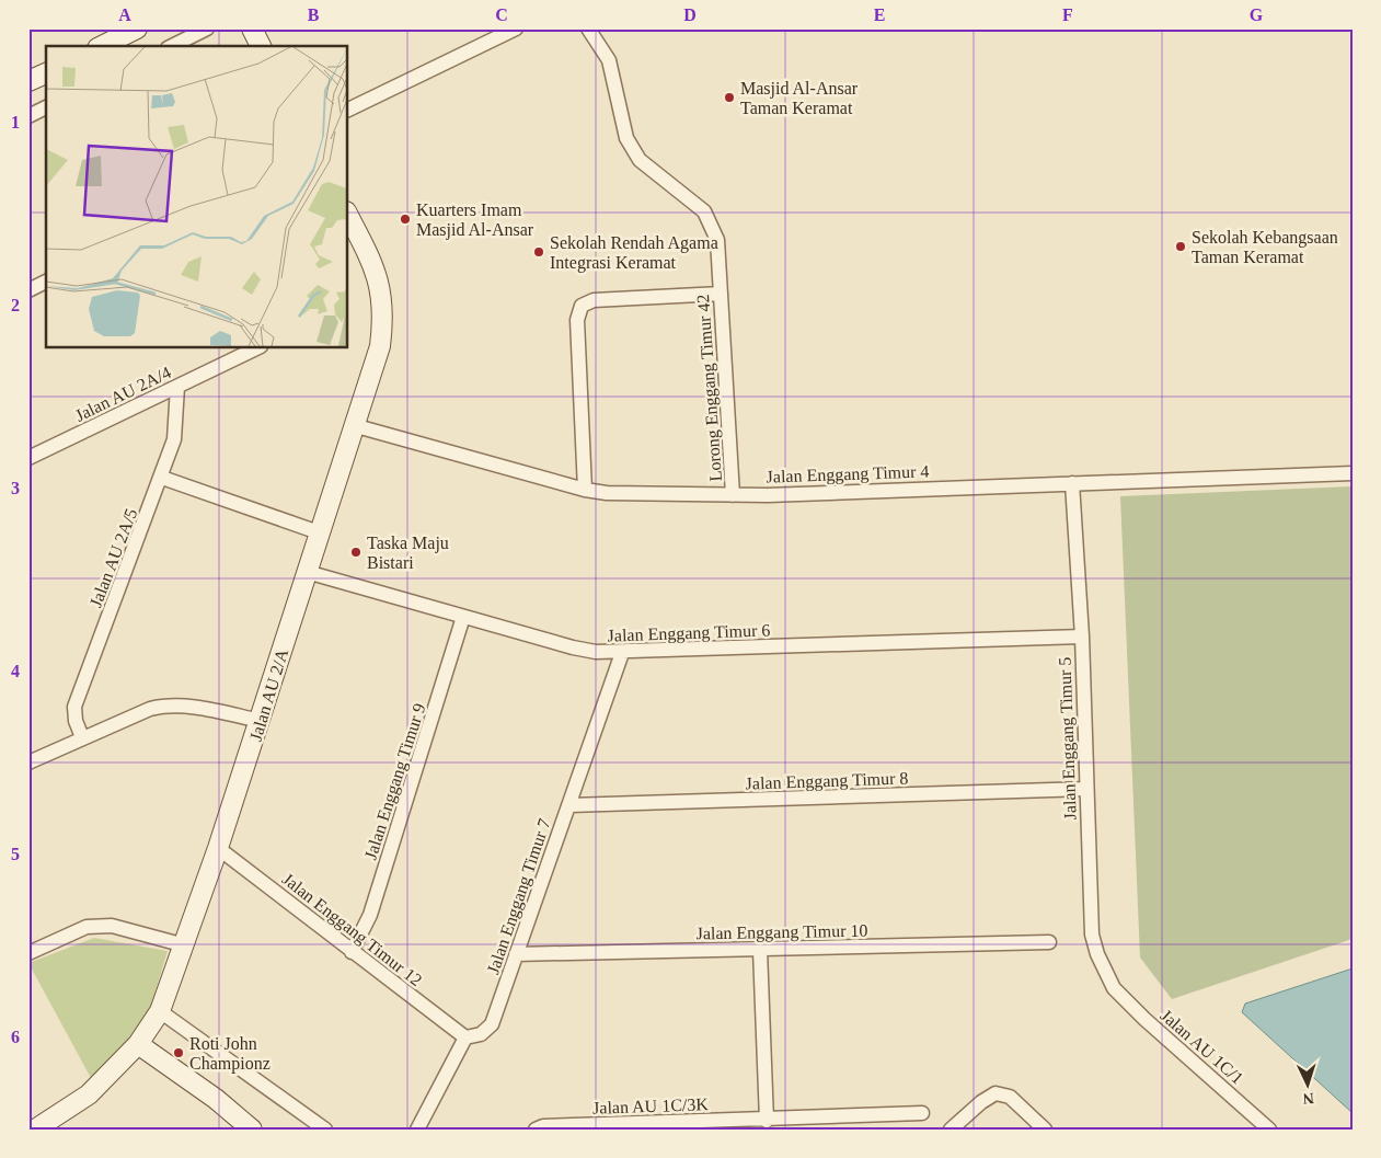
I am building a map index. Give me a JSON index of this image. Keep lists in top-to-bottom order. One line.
{"streets":{"street":["Lorong Enggang Timur 42","Jalan AU 2A/4","Jalan Enggang Timur 4","Jalan AU 2A/5","Jalan Enggang Timur 6","Jalan AU 2/A","Jalan Enggang Timur 5","Jalan Enggang Timur 8","Jalan Enggang Timur 9","Jalan Enggang Timur 7","Jalan Enggang Timur 12","Jalan Enggang Timur 10","Jalan AU 1C/1","Jalan AU 1C/3K"]},"crossings":[["Lorong Enggang Timur 42","Jalan Enggang Timur 4"],["Jalan AU 2A/4","Jalan AU 2A/5"],["Jalan Enggang Timur 4","Jalan AU 2/A"],["Jalan Enggang Timur 4","Jalan Enggang Timur 5"],["Jalan Enggang Timur 6","Jalan AU 2/A"],["Jalan Enggang Timur 6","Jalan Enggang Timur 5"],["Jalan Enggang Timur 6","Jalan Enggang Timur 9"],["Jalan Enggang Timur 6","Jalan Enggang Timur 7"],["Jalan AU 2/A","Jalan Enggang Timur 12"],["Jalan Enggang Timur 5","Jalan Enggang Timur 8"],["Jalan Enggang Timur 5","Jalan AU 1C/1"],["Jalan Enggang Timur 8","Jalan Enggang Timur 7"],["Jalan Enggang Timur 9","Jalan Enggang Timur 12"],["Jalan Enggang Timur 7","Jalan Enggang Timur 12"],["Jalan Enggang Timur 7","Jalan Enggang Timur 10"]],"places":["Masjid Al-Ansar Taman Keramat","Kuarters Imam Masjid Al-Ansar","Sekolah Kebangsaan Taman Keramat","Sekolah Rendah Agama Integrasi Keramat","Taska Maju Bistari","Roti John Championz"],"north":"bottom","grid":{"columns":["A","B","C","D","E","F","G"],"rows":["1","2","3","4","5","6"]}}
